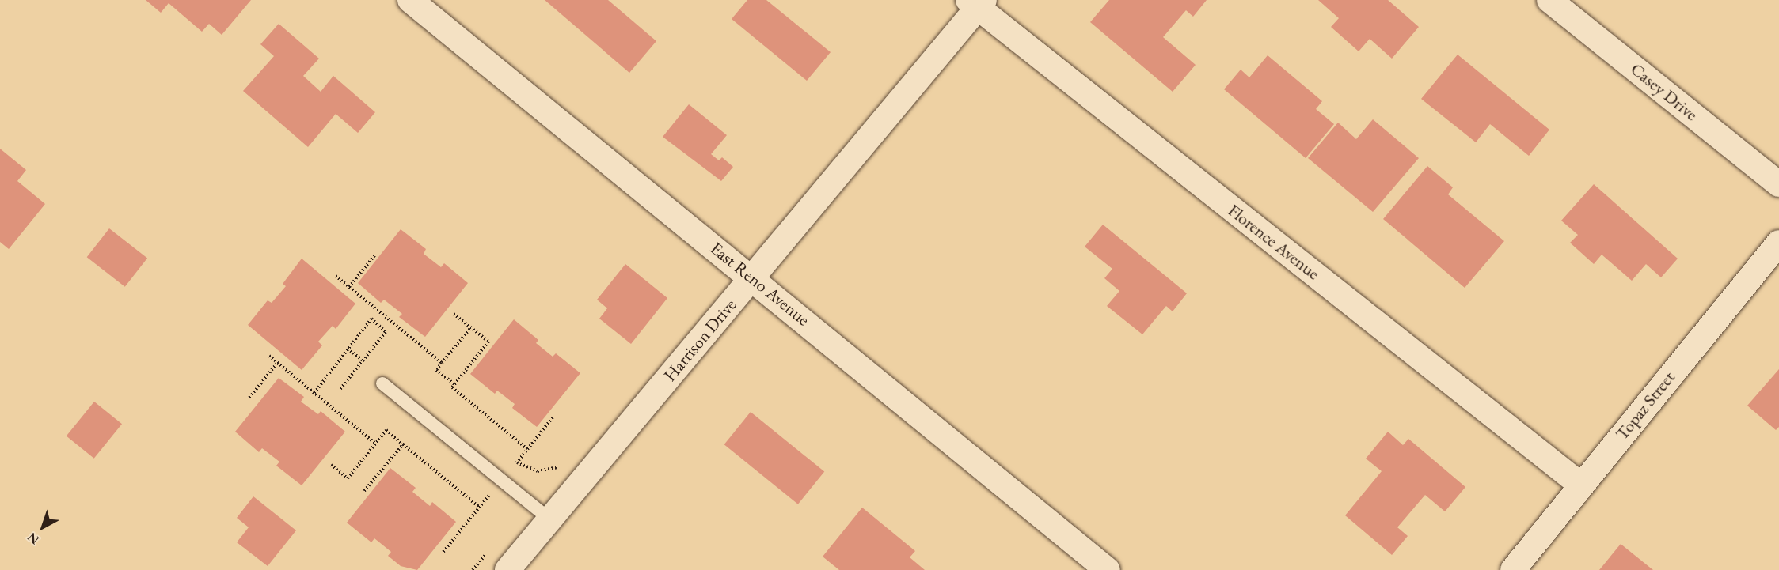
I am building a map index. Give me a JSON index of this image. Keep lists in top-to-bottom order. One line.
{"streets":{"street":["Casey Drive","Florence Avenue","East Reno Avenue","Harrison Drive","Topaz Street"]},"crossings":[["Florence Avenue","Harrison Drive"],["Florence Avenue","Topaz Street"],["East Reno Avenue","Harrison Drive"]],"north":"bottom left"}
